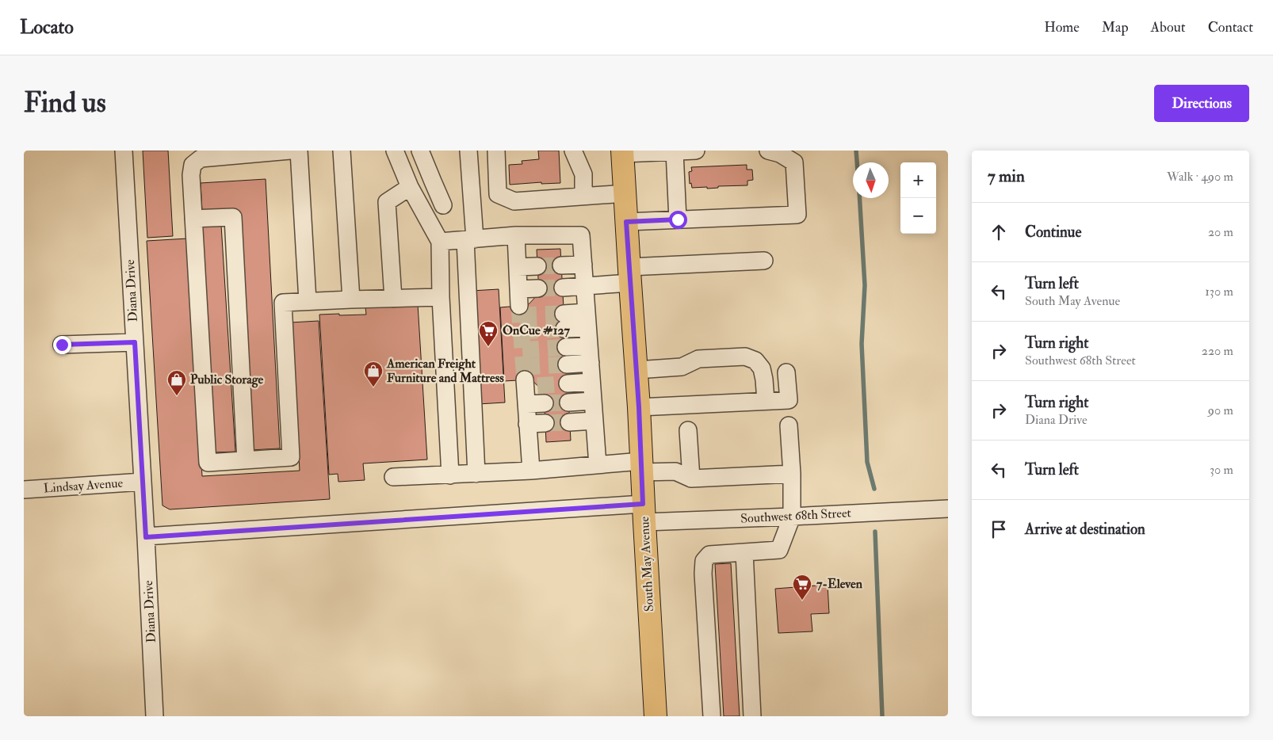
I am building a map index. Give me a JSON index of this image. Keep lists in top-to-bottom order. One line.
{"streets":{"main road":["South May Avenue"],"street":["Diana Drive","Lindsay Avenue","Southwest 68th Street"]},"crossings":[["Diana Drive","Lindsay Avenue"],["Diana Drive","Southwest 68th Street"],["Southwest 68th Street","South May Avenue"]],"places":{"supermarket":["OnCue #127","7-Eleven"],"shop":["American Freight Furniture and Mattress","Public Storage"]},"north":"bottom","page":{"header":"Locato","nav":["Home","Map","About","Contact"],"buttons":"Directions","title":"Find us","heading":["7 min","Walk · 490 m"],"map_buttons":["+","−"],"list":[["Continue","20 m"],["Turn left","South May Avenue","130 m"],["Turn right","Southwest 68th Street","220 m"],["Turn right","Diana Drive","90 m"],["Turn left","30 m"],"Arrive at destination"]}}
